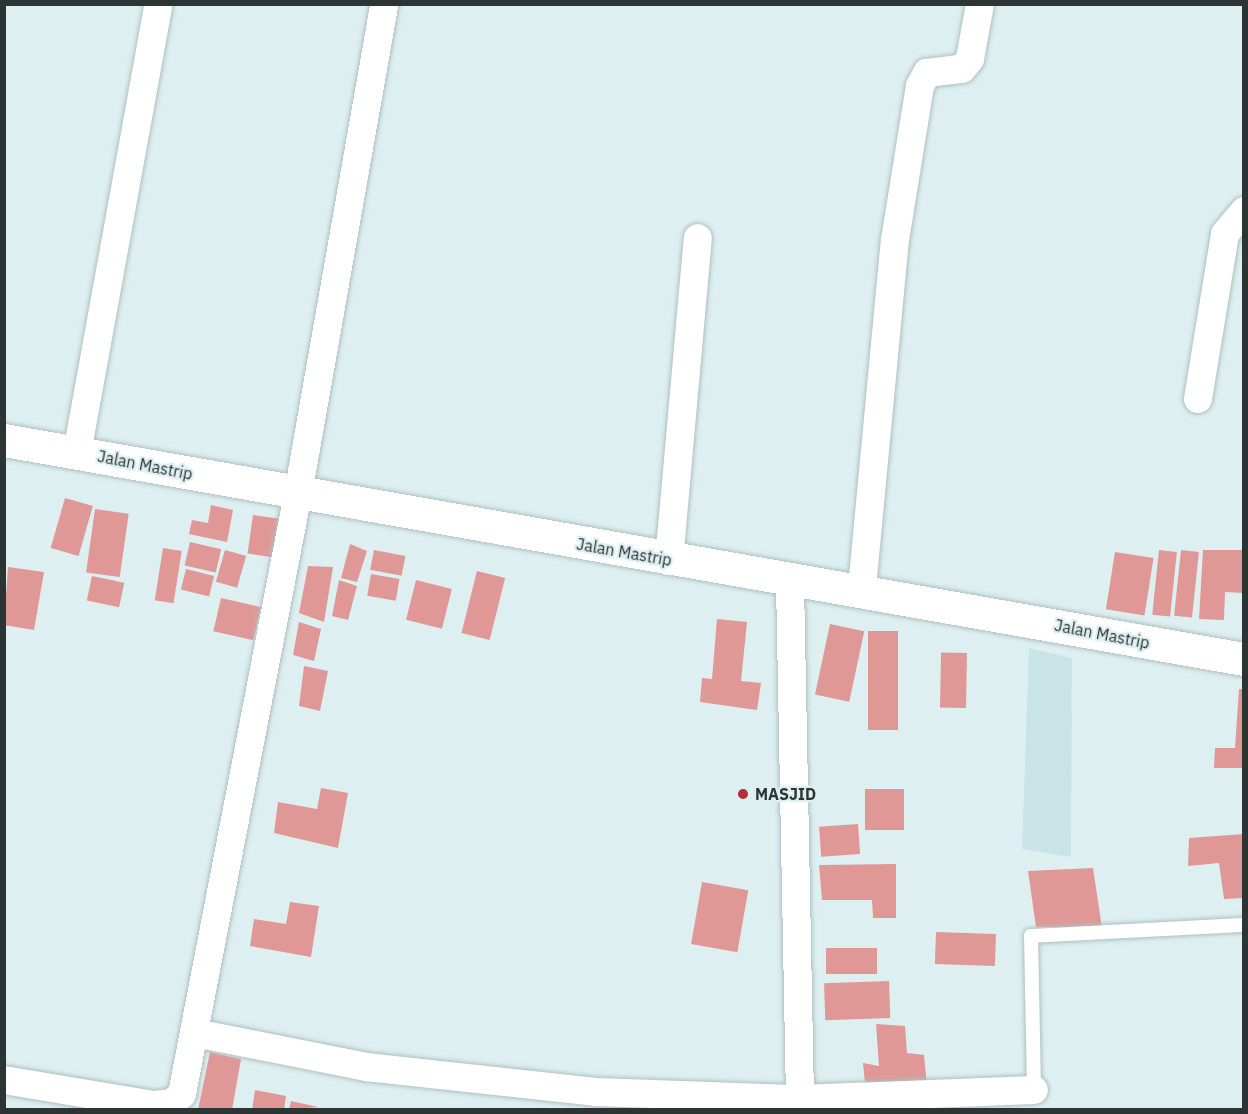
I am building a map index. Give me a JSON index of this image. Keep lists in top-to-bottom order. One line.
{"streets":{"main road":["Jalan Mastrip"]},"places":["MASJID"]}
